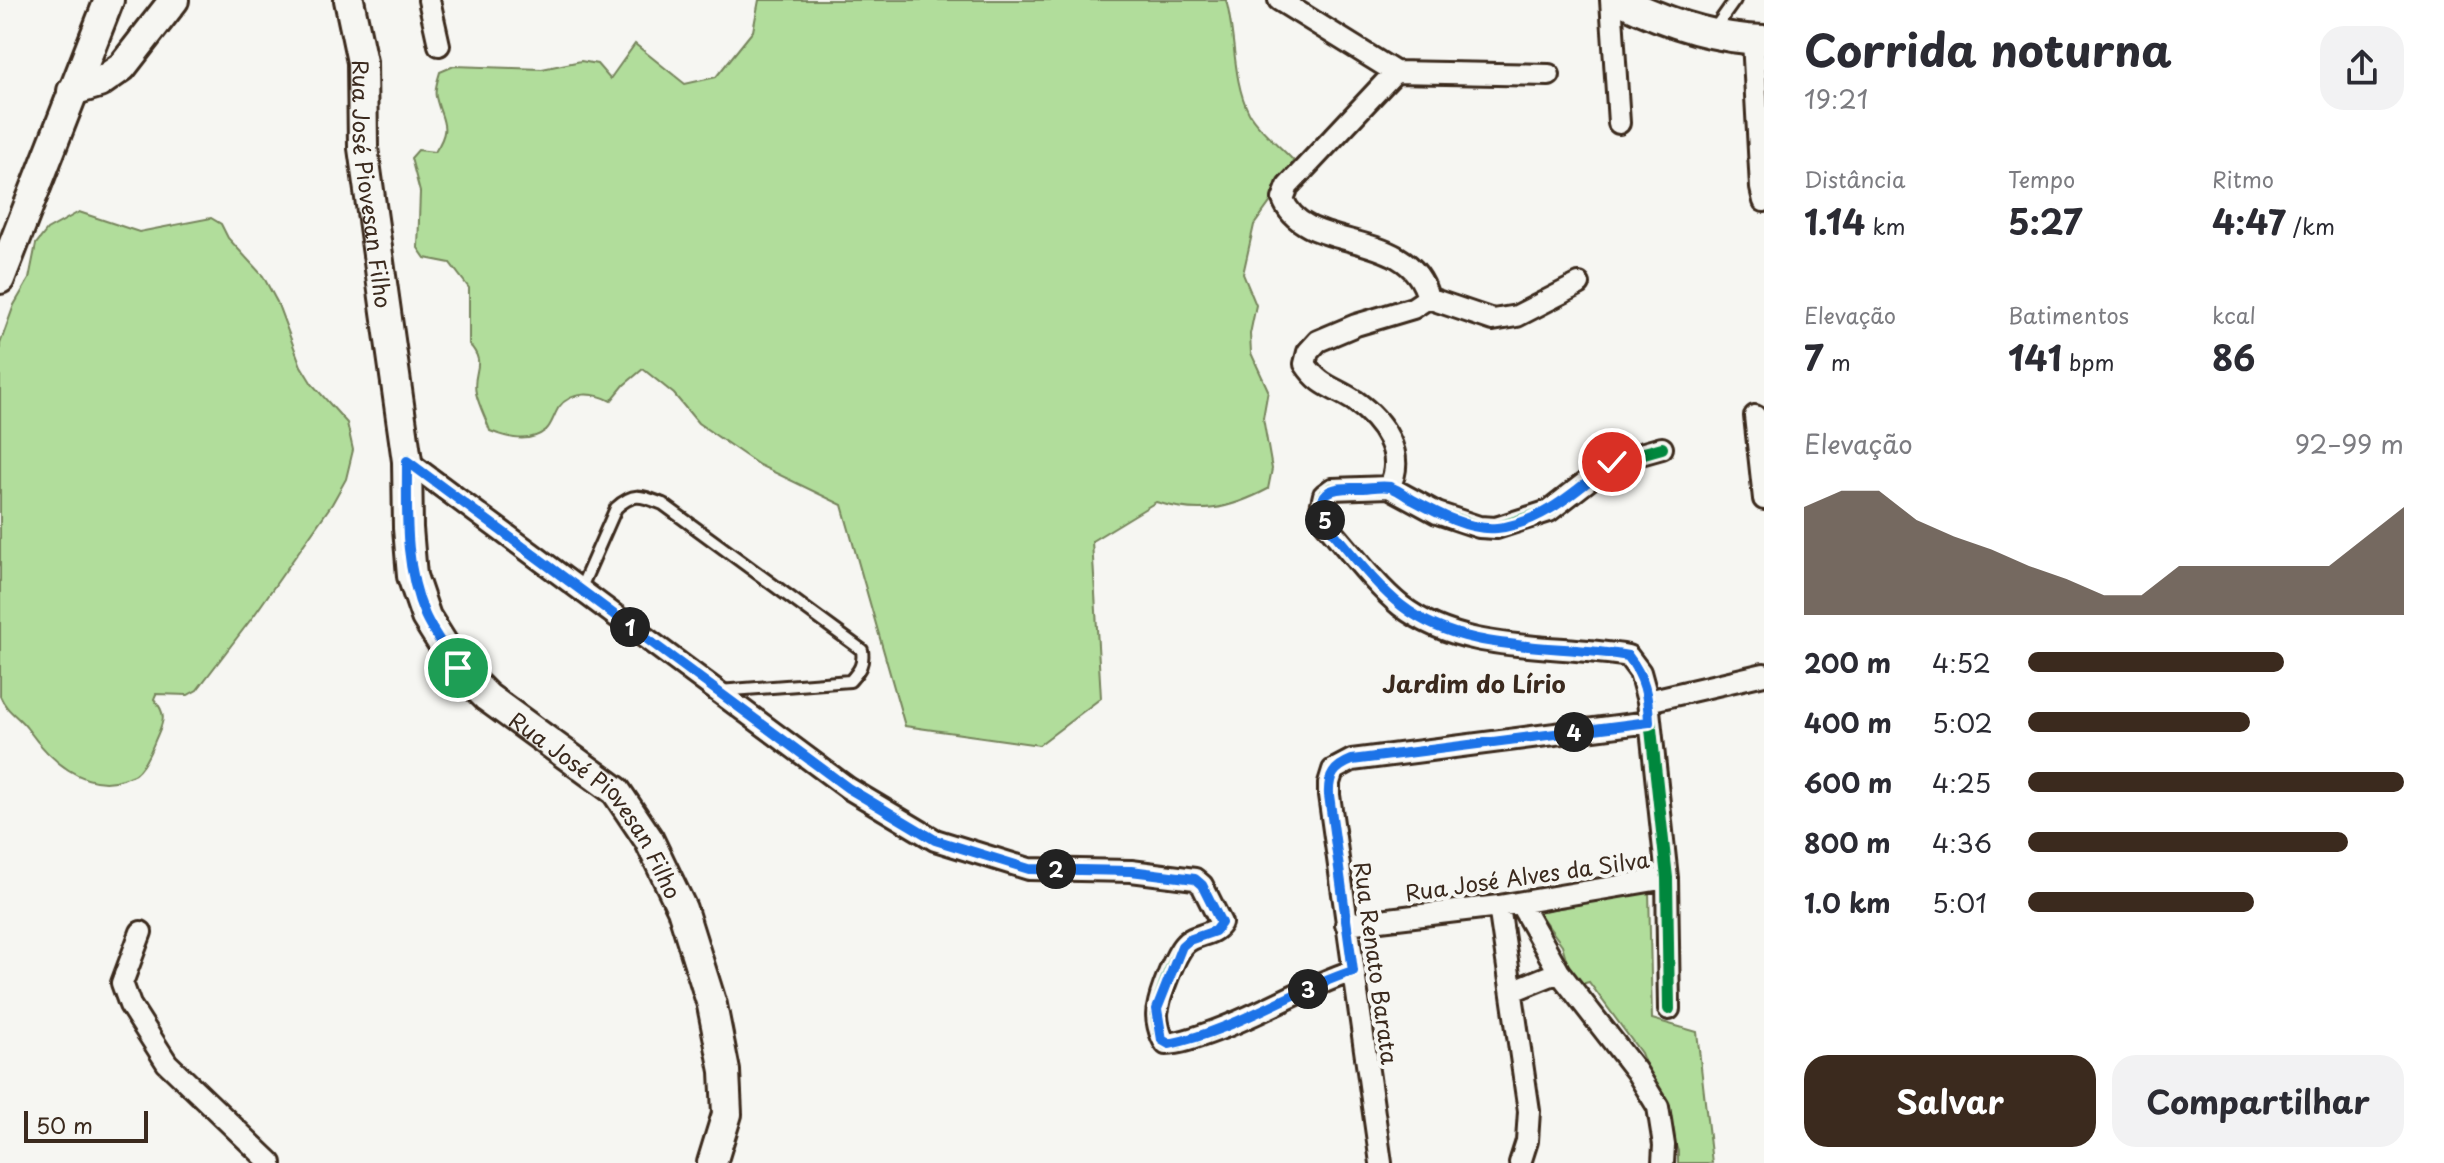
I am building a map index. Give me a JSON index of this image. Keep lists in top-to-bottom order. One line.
{"streets":{"street":["Rua José Piovesan Filho","Rua José Alves da Silva","Rua Renato Barata"]},"crossings":[["Rua José Alves da Silva","Rua Renato Barata"]],"districts":["Jardim do Lírio"],"scale_bar":"50 m","page":{"heading":["Corrida noturna","19:21"],"stats":[["Distância","1.14 km"],["Tempo","5:27"],["Ritmo","4:47 /km"],["Elevação","7 m"],["Batimentos","141 bpm"],["kcal","86"]],"chart":["Elevação","92–99 m"],"pins":["5","1","4","2","3"],"list":[{"name":"200 m","note":"4:52"},{"name":"400 m","note":"5:02"},{"name":"600 m","note":"4:25"},{"name":"800 m","note":"4:36"},{"name":"1.0 km","note":"5:01"}],"buttons":["Salvar","Compartilhar"],"scale":"50 m"}}
